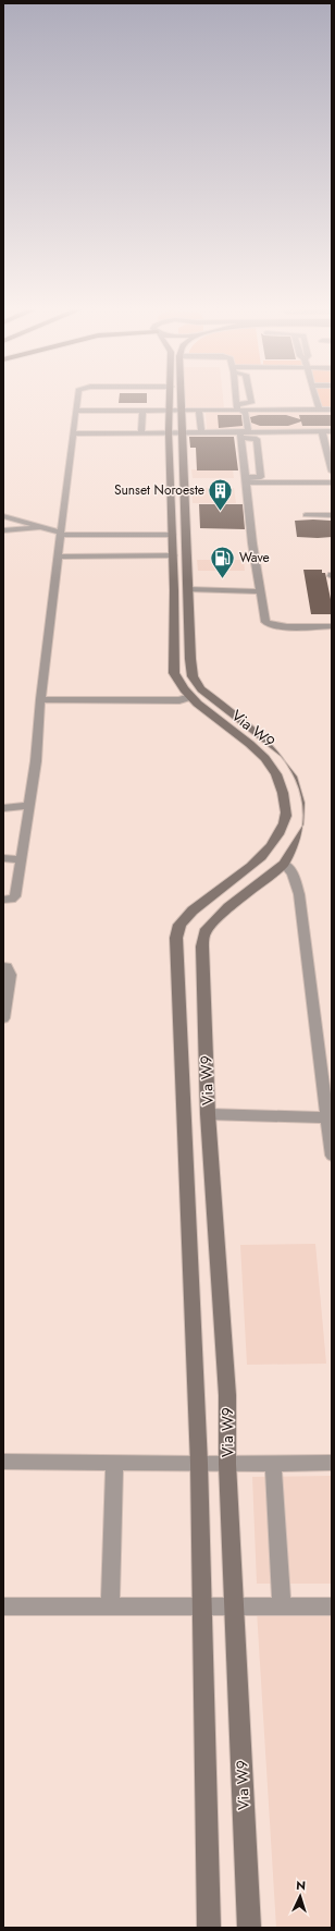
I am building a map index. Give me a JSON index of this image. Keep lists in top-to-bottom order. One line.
{"streets":{"street":["Via W9"]},"places":{"building":["Sunset Noroeste"],"fuel station":["Wave"]},"north":"top"}
